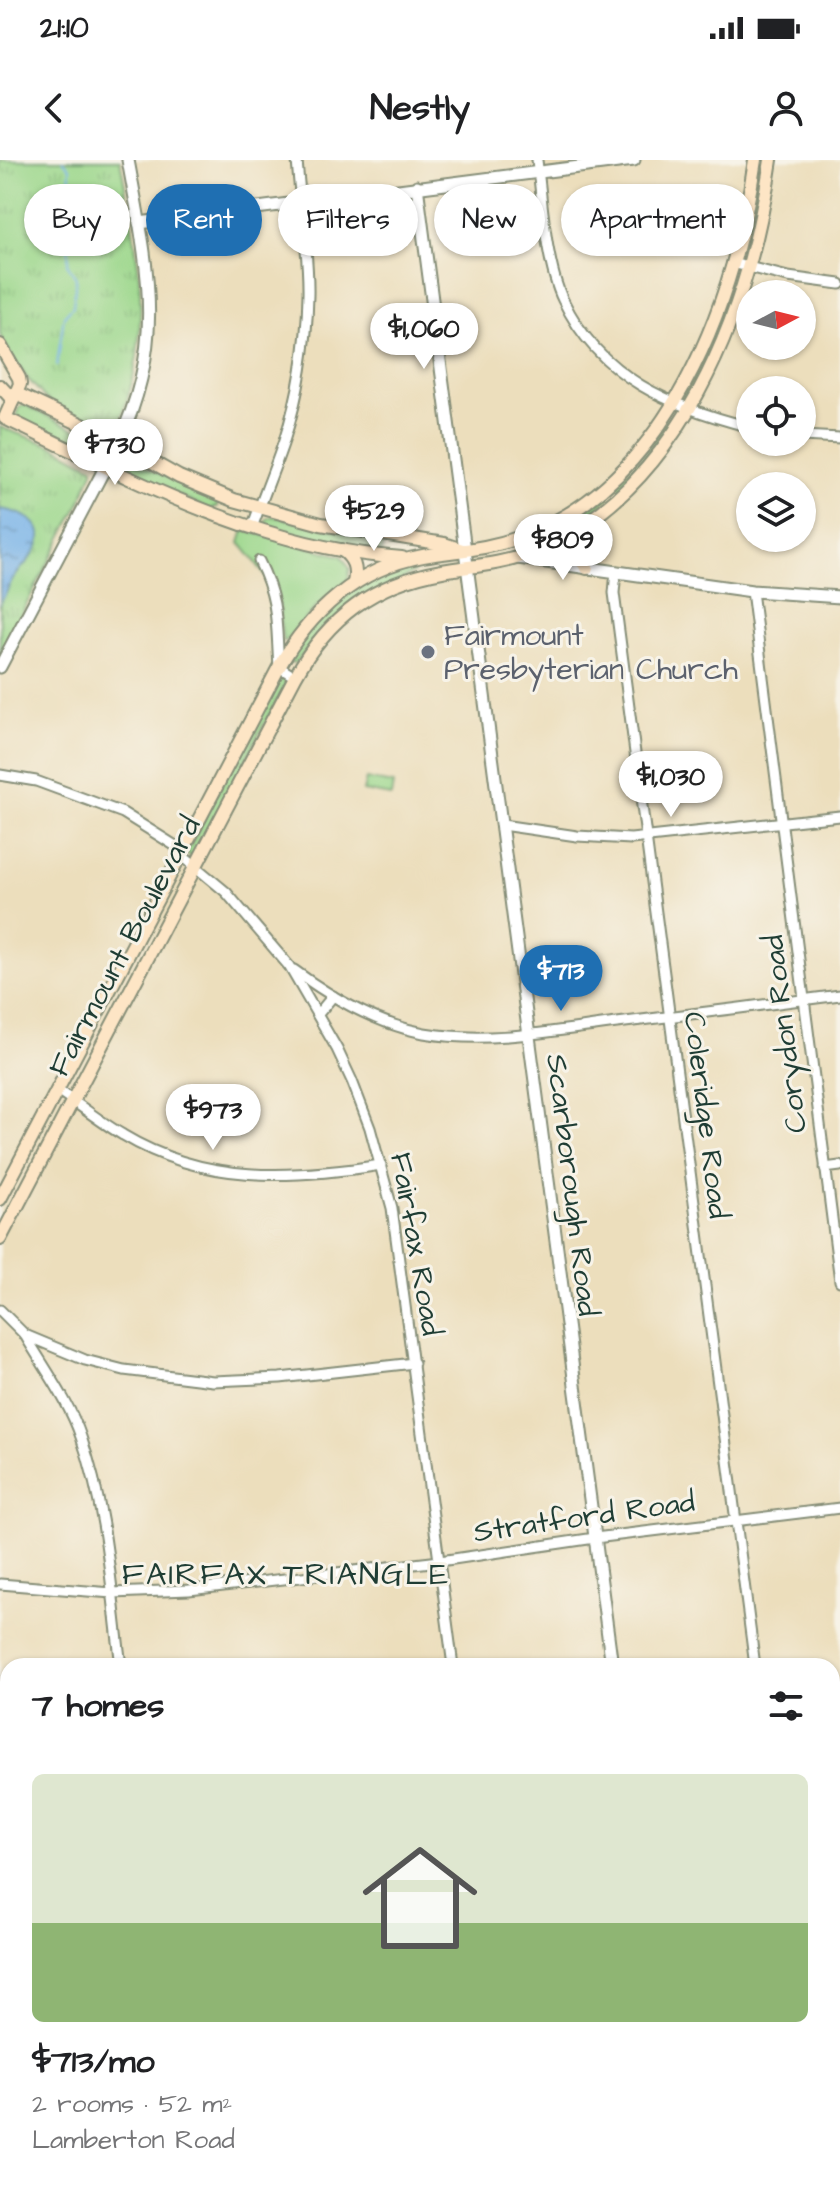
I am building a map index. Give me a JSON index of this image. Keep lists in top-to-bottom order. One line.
{"streets":{"main road":["Fairmount Boulevard"],"street":["Corydon Road","Coleridge Road","Scarborough Road","Fairfax Road","Stratford Road"]},"crossings":[["Fairmount Boulevard","Scarborough Road"],["Fairmount Boulevard","Fairfax Road"],["Coleridge Road","Stratford Road"],["Scarborough Road","Stratford Road"],["Fairfax Road","Stratford Road"]],"districts":["FAIRFAX TRIANGLE"],"places":["Fairmount Presbyterian Church"],"north":"right","page":{"status":"21:10","header":"Nestly","chip":["Buy","Rent","Filters","New","Apartment"],"price":["$1,060","$730","$529","$809","$1,030","$713","$973"],"heading":"7 homes","list":[{"name":"$713/mo","note":"2 rooms · 52 m² · Lamberton Road"}]}}
